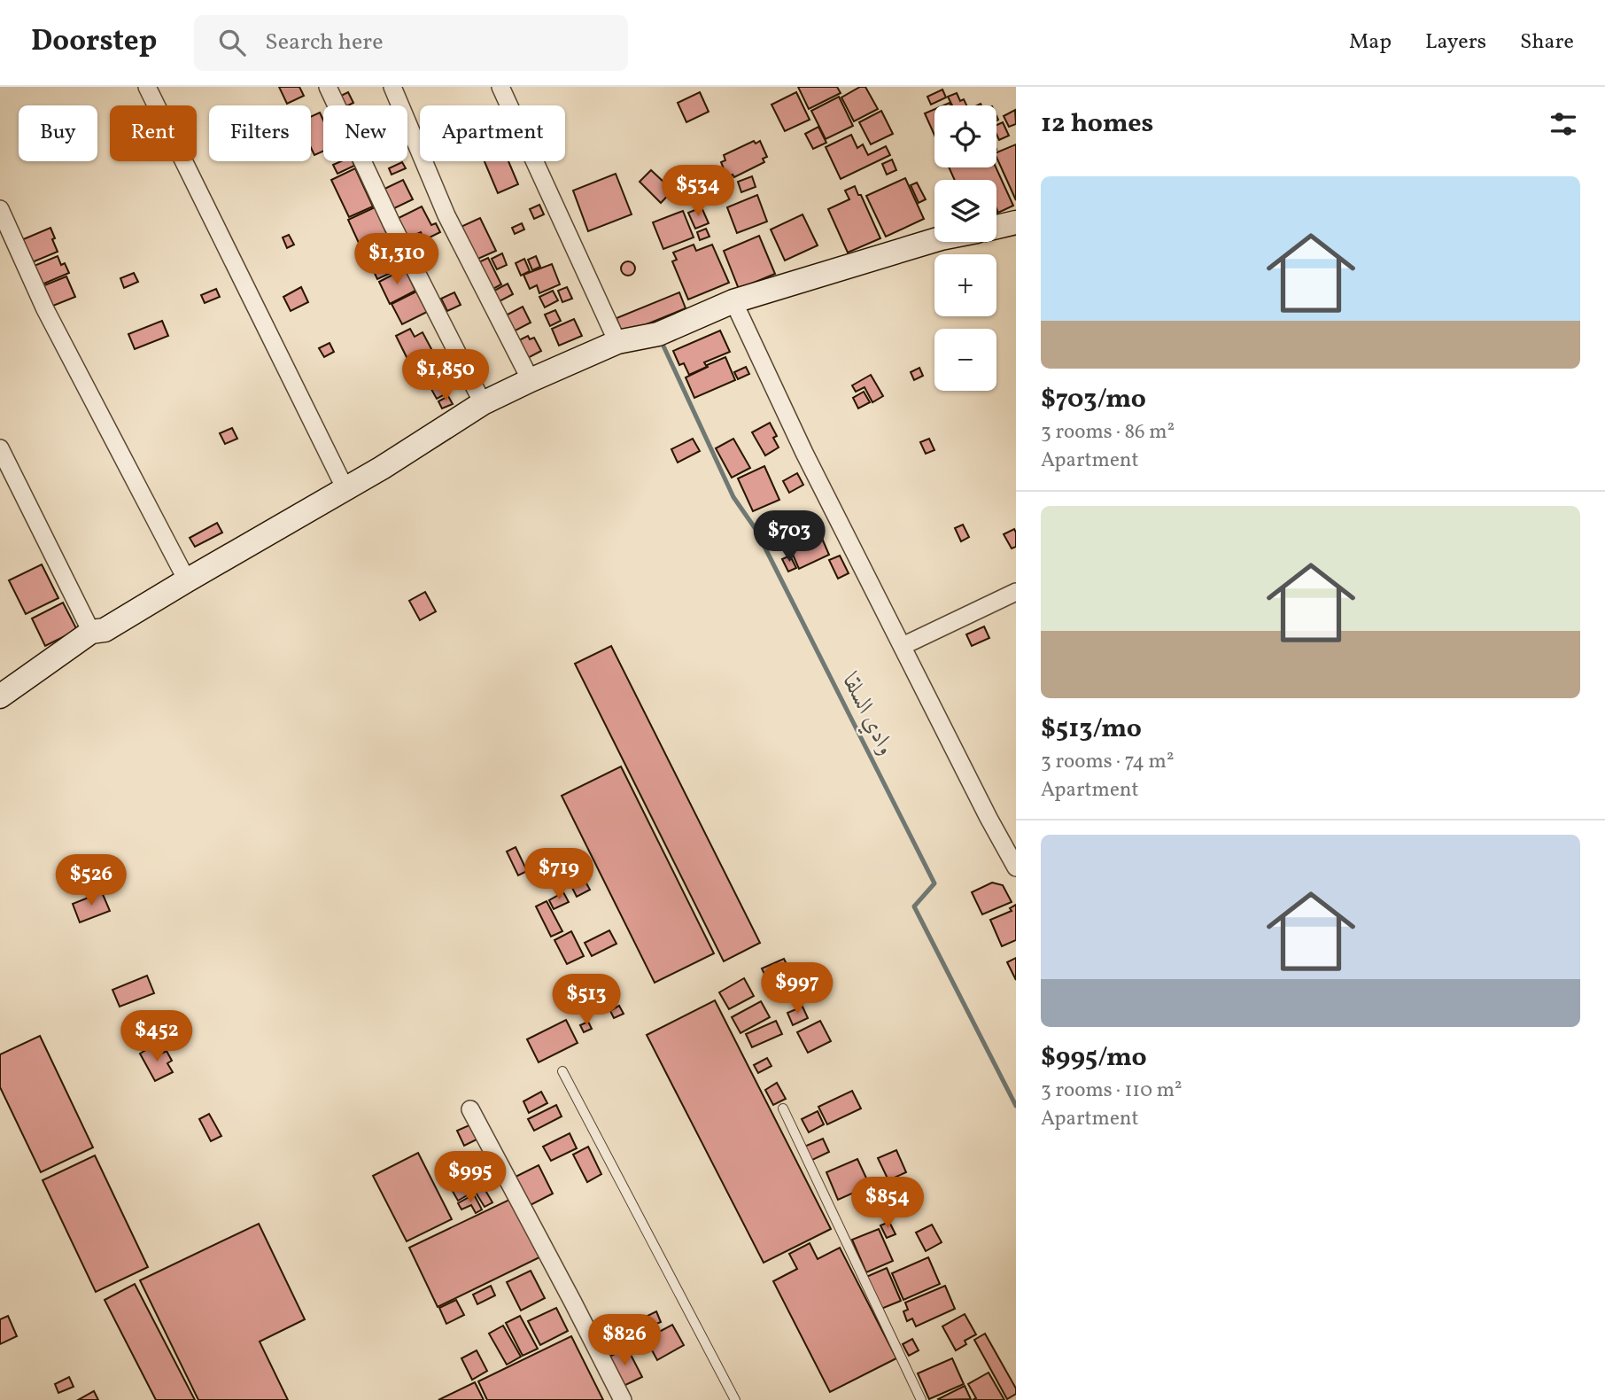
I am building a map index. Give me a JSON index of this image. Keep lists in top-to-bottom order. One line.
{"water":["وادي السلقا"],"page":{"header":"Doorstep","search":"Search here","nav":["Map","Layers","Share"],"heading":"12 homes","map_buttons":["+","−"],"chip":["Buy","Rent","Filters","New","Apartment"],"list":[{"name":"$703/mo","note":"3 rooms · 86 m² · Apartment"},{"name":"$513/mo","note":"3 rooms · 74 m² · Apartment"},{"name":"$995/mo","note":"3 rooms · 110 m² · Apartment"}],"price":["$534","$1,310","$1,850","$703","$719","$526","$997","$513","$452","$995","$854","$826"]}}
